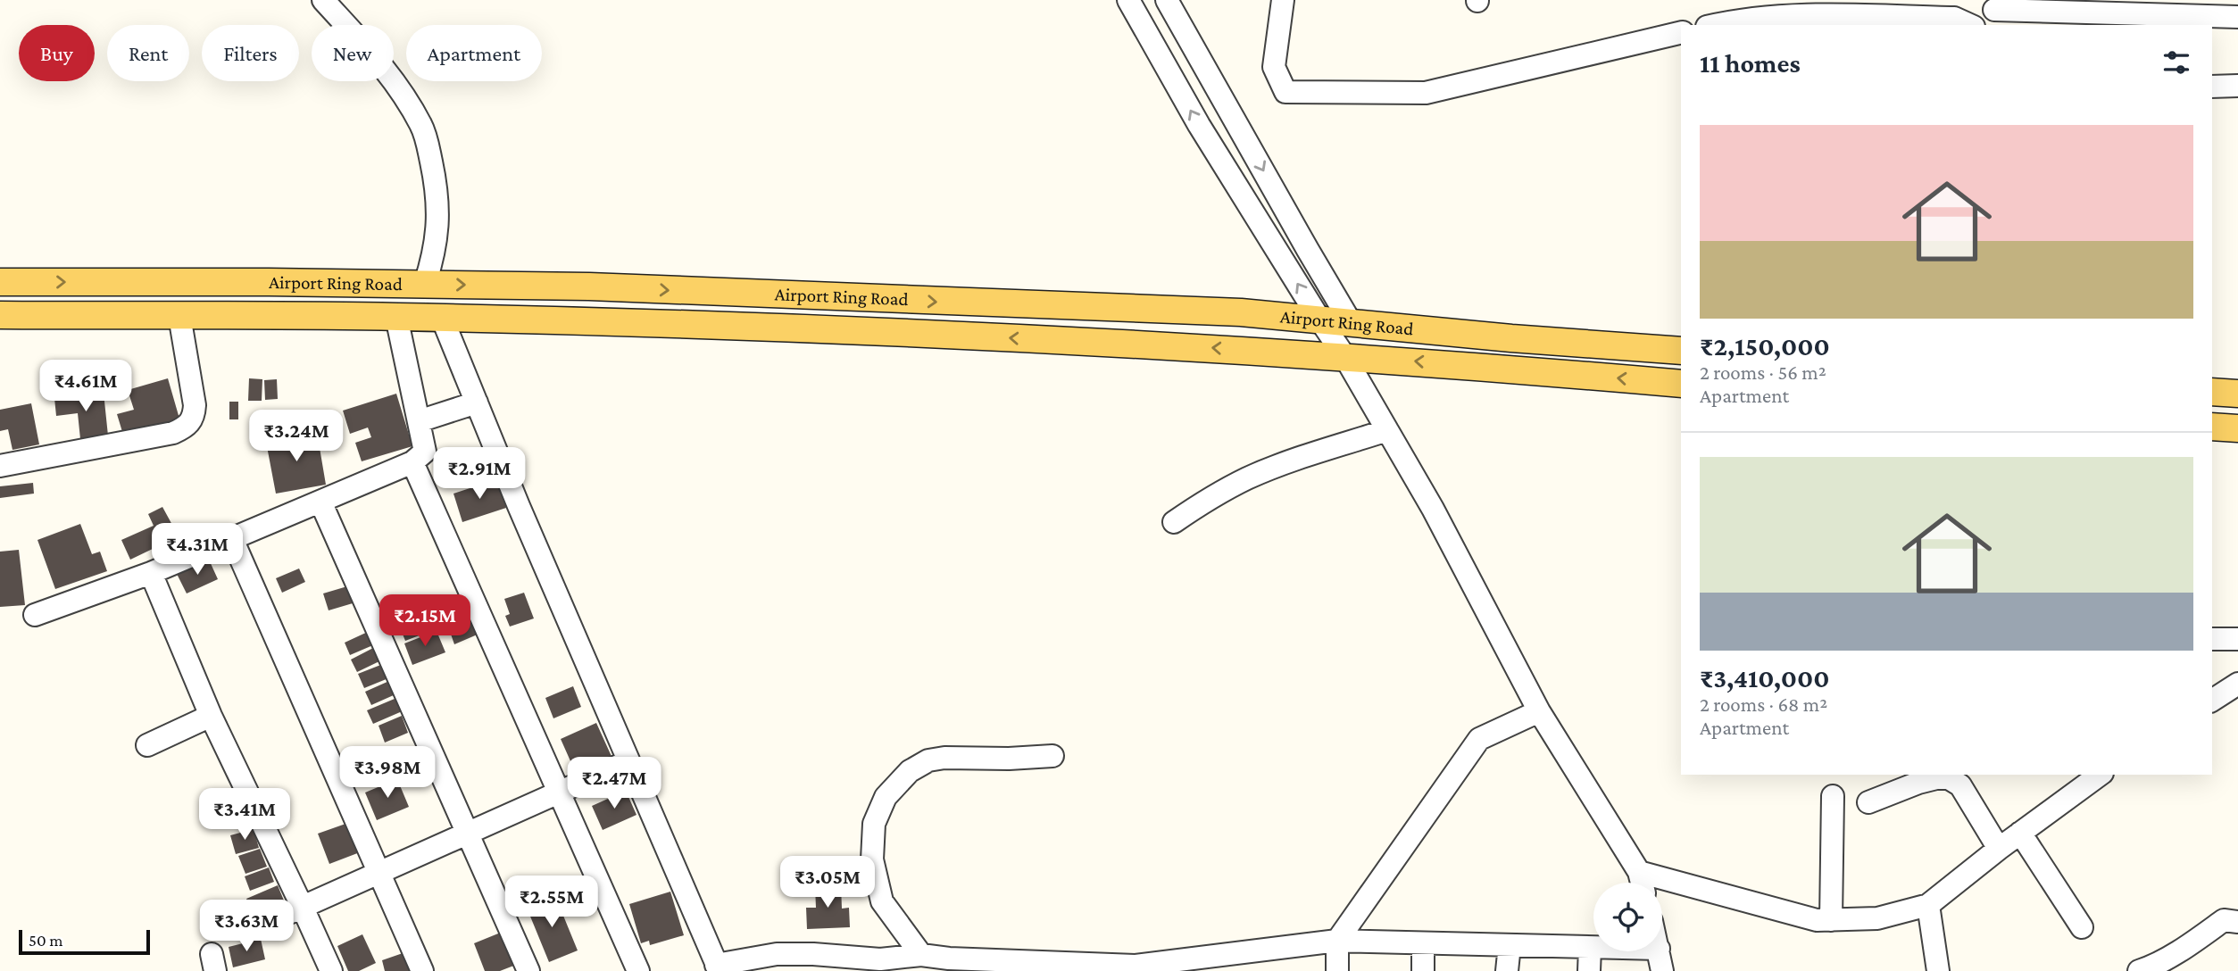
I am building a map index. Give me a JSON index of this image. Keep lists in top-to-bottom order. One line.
{"streets":{"main road":["Airport Ring Road"]},"scale_bar":"50 m","page":{"chip":["Buy","Rent","Filters","New","Apartment"],"heading":"11 homes","list":[{"name":"₹2,150,000","note":"2 rooms · 56 m² · Apartment"},{"name":"₹3,410,000","note":"2 rooms · 68 m² · Apartment"}],"price":["₹4.61M","₹3.24M","₹2.91M","₹4.31M","₹2.15M","₹3.98M","₹2.47M","₹3.41M","₹3.05M","₹2.55M","₹3.63M"],"scale":"50 m"}}
